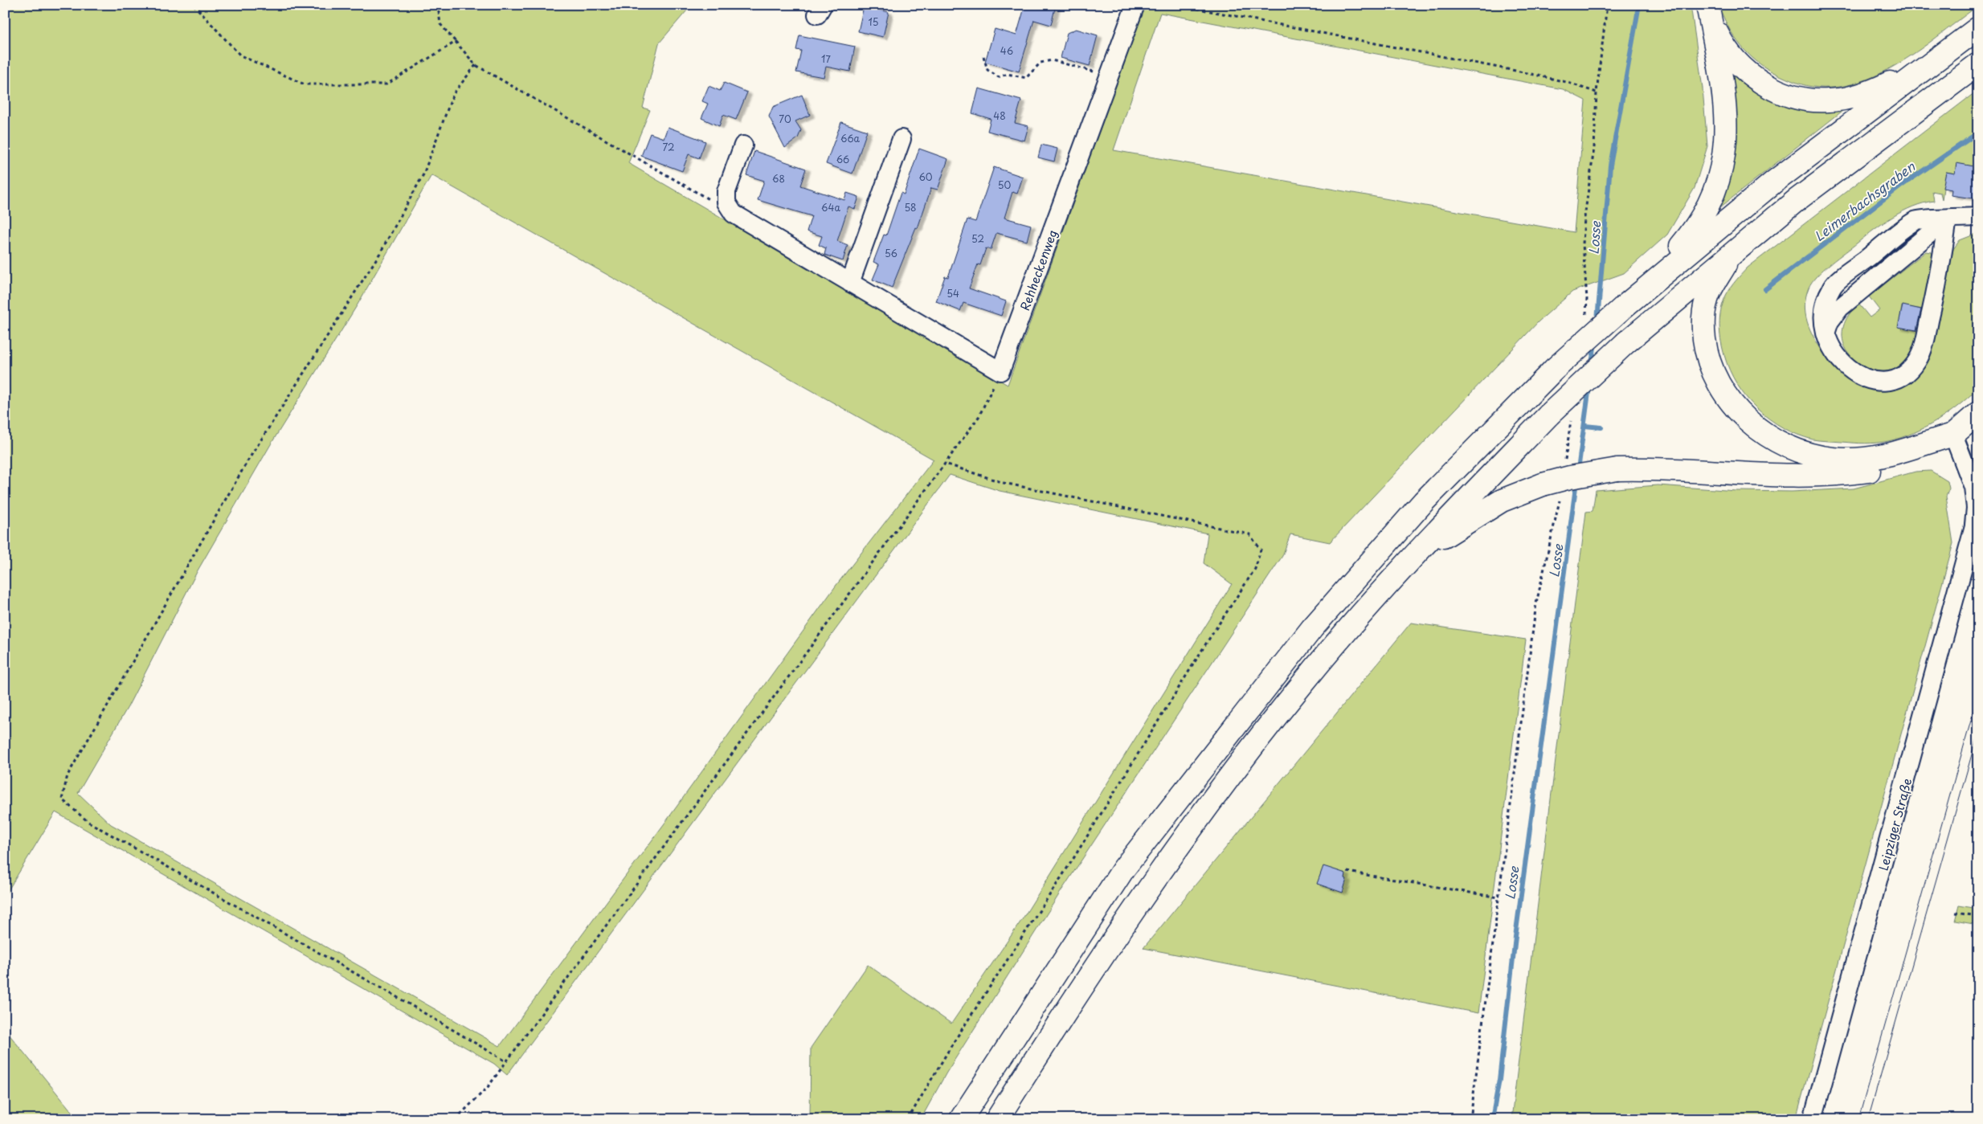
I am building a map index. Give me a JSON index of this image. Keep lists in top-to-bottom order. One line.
{"streets":{"street":["Rehheckenweg","Leipziger Straße"]},"water":["Leimerbachsgraben","Losse"],"house_numbers":["15","46","17","48","70","66a","72","66","60","68","50","64a","58","52","56","54"]}
